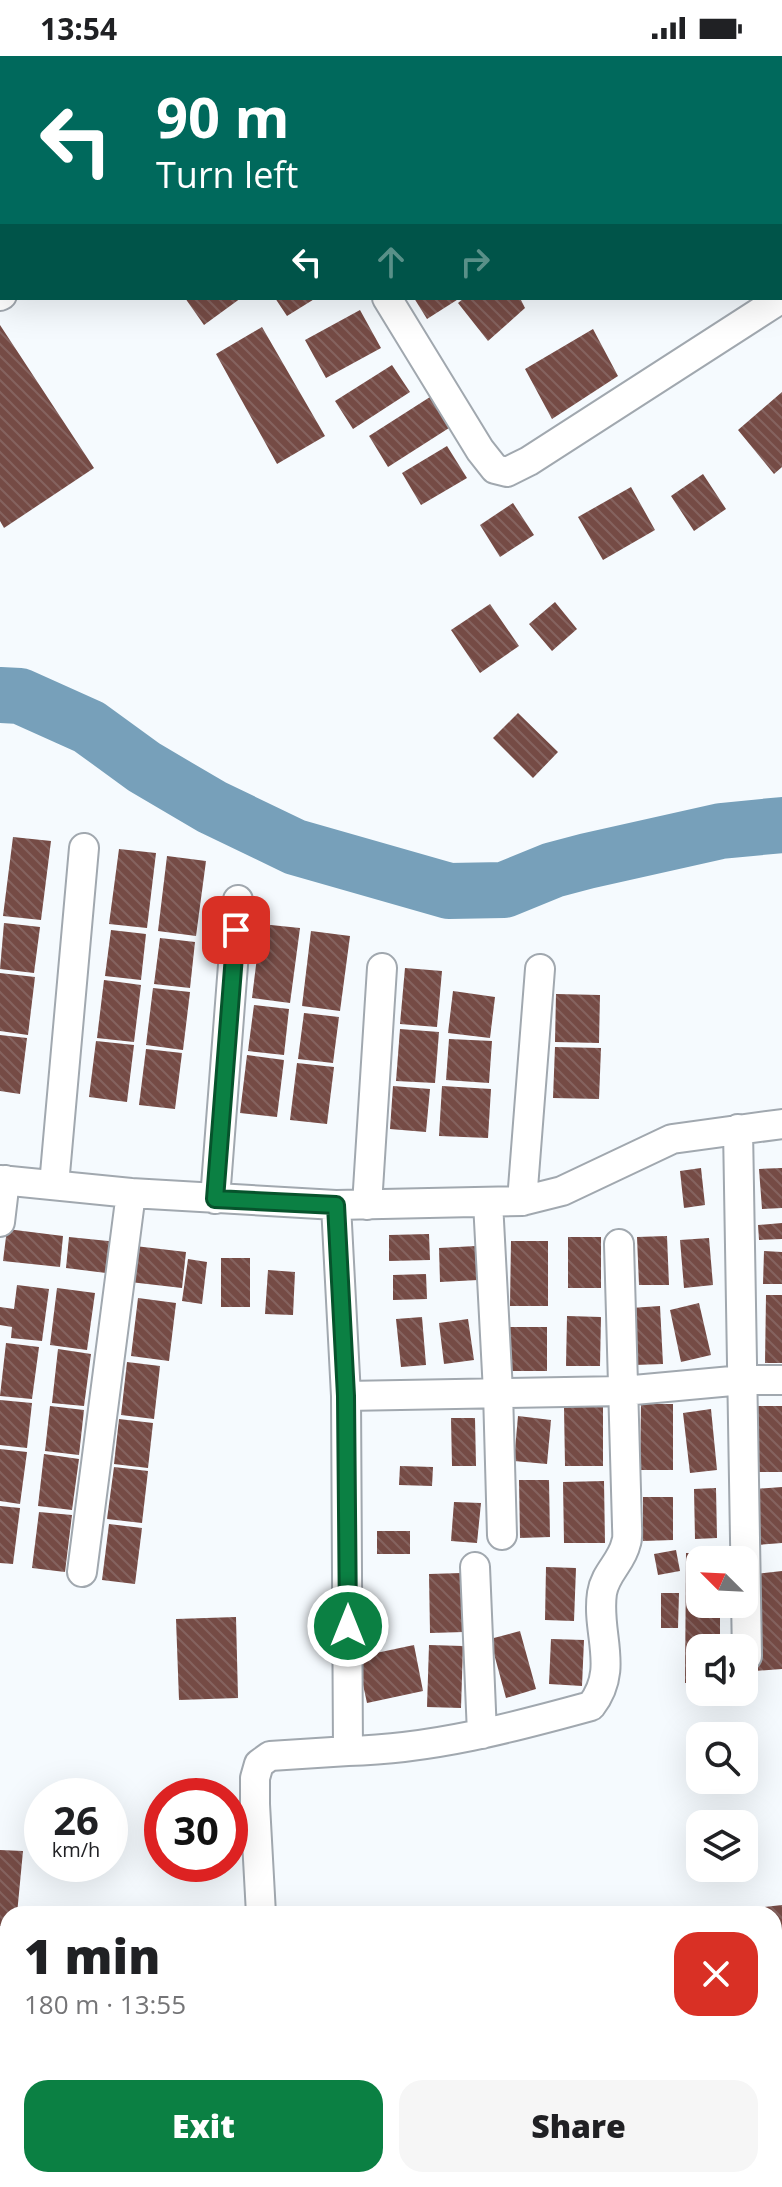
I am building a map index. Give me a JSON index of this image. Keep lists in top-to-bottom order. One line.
{"north":"top left","page":{"status":"13:54","turn":["90 m","Turn left"],"speed":"26 km/h","limit":"30","heading":["1 min","180 m · 13:55"],"buttons":["Exit","Share"]}}
